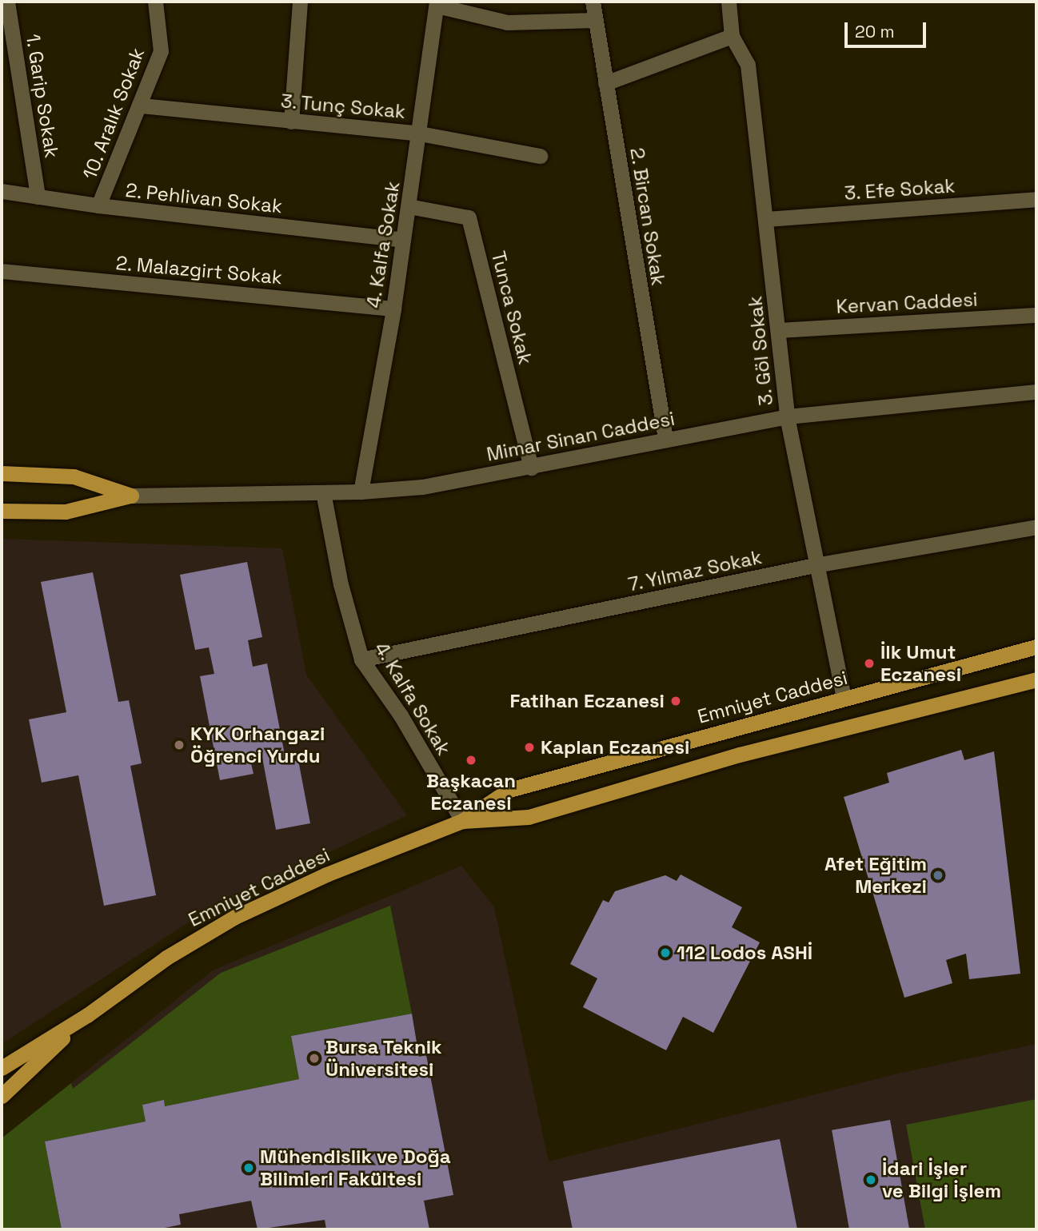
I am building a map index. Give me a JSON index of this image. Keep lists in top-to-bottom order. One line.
{"streets":{"main road":["Emniyet Caddesi"],"street":["1. Garip Sokak","3. Tunç Sokak","10. Aralık Sokak","3. Efe Sokak","2. Pehlivan Sokak","2. Bircan Sokak","4. Kalfa Sokak","2. Malazgirt Sokak","Kervan Caddesi","Tunca Sokak","3. Göl Sokak","Mimar Sinan Caddesi","7. Yılmaz Sokak"]},"crossings":[["1. Garip Sokak","2. Pehlivan Sokak"],["3. Tunç Sokak","10. Aralık Sokak"],["3. Tunç Sokak","4. Kalfa Sokak"],["10. Aralık Sokak","2. Pehlivan Sokak"],["3. Efe Sokak","3. Göl Sokak"],["2. Pehlivan Sokak","4. Kalfa Sokak"],["2. Bircan Sokak","Mimar Sinan Caddesi"],["4. Kalfa Sokak","2. Malazgirt Sokak"],["4. Kalfa Sokak","Tunca Sokak"],["4. Kalfa Sokak","Mimar Sinan Caddesi"],["4. Kalfa Sokak","7. Yılmaz Sokak"],["4. Kalfa Sokak","Emniyet Caddesi"],["Kervan Caddesi","3. Göl Sokak"],["Tunca Sokak","Mimar Sinan Caddesi"],["3. Göl Sokak","Mimar Sinan Caddesi"],["3. Göl Sokak","7. Yılmaz Sokak"],["3. Göl Sokak","Emniyet Caddesi"]],"places":["İlk Umut Eczanesi","Fatihan Eczanesi","KYK Orhangazi Öğrenci Yurdu","Kaplan Eczanesi","Başkacan Eczanesi","Afet Eğitim Merkezi","112 Lodos ASHİ","Bursa Teknik Üniversitesi","Mühendislik ve Doğa Bilimleri Fakültesi","İdari İşler ve Bilgi İşlem"],"scale_bar":"20 m"}
